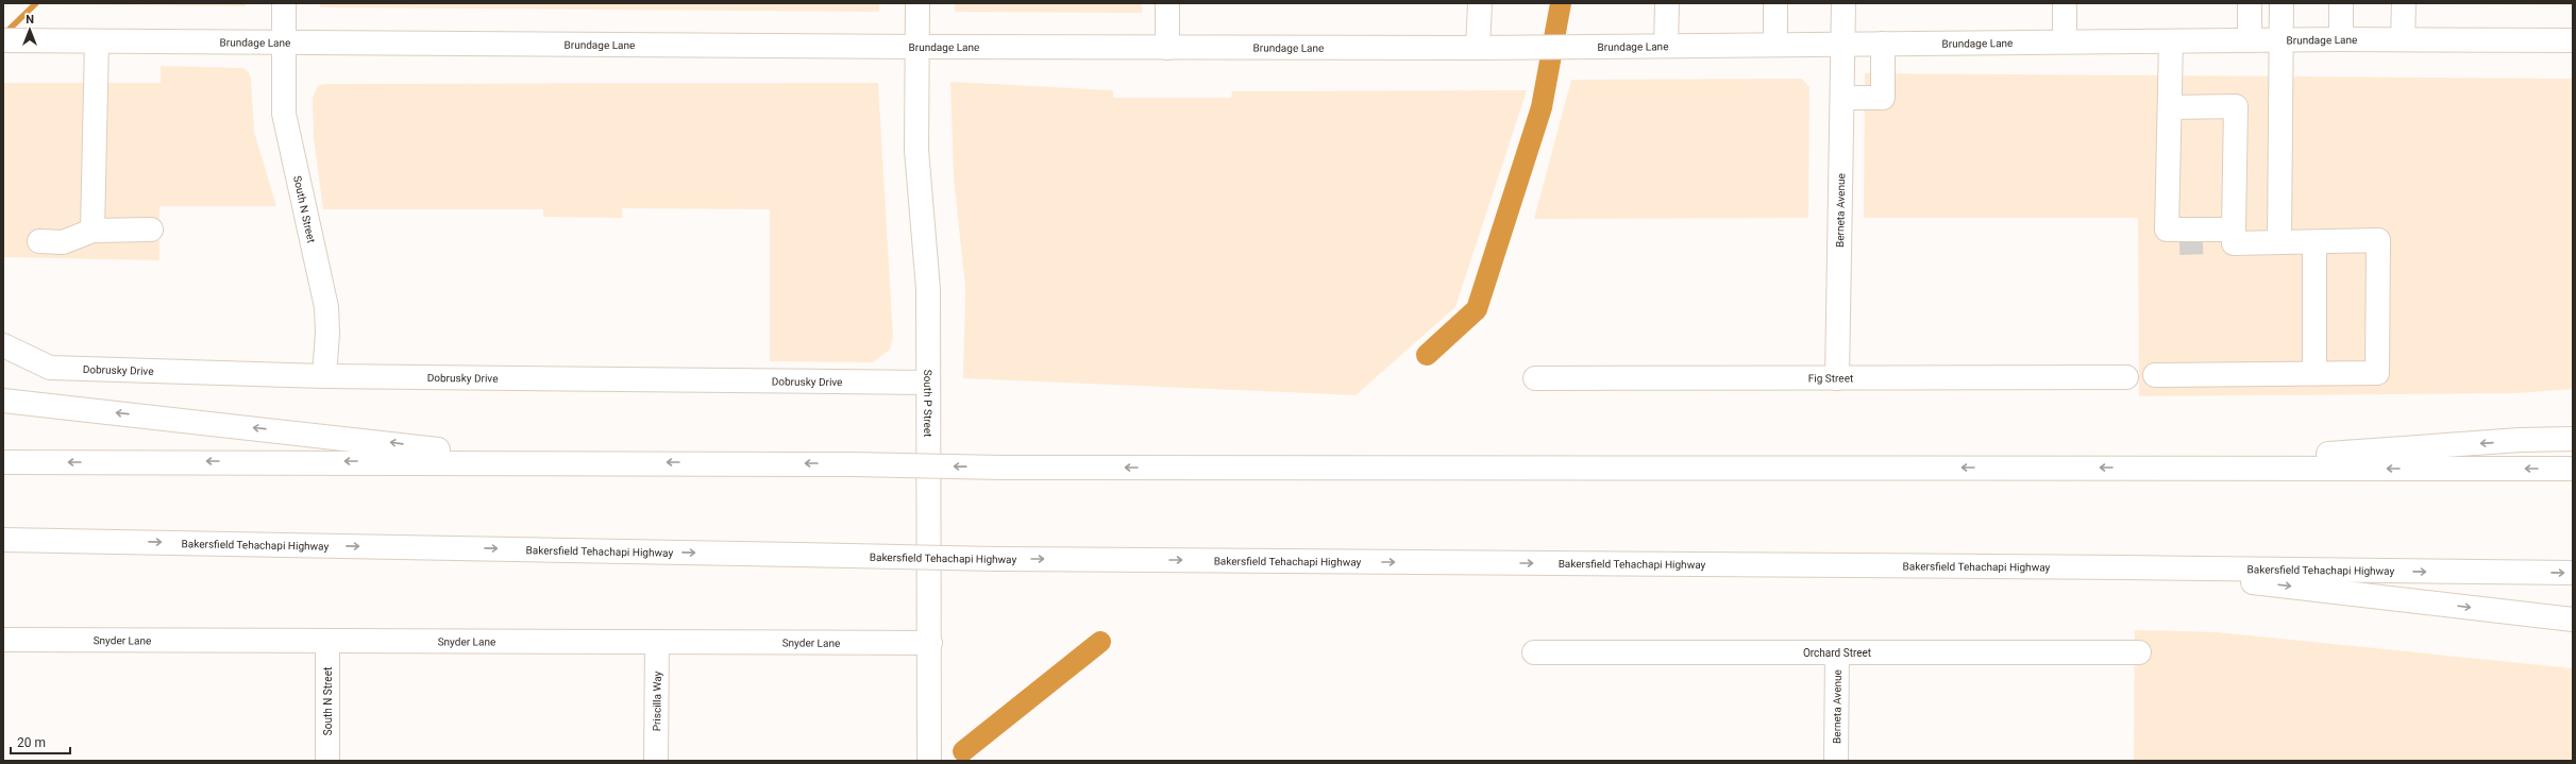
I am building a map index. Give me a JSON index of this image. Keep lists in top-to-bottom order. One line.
{"streets":{"main road":["Brundage Lane","South N Street","Berneta Avenue","Dobrusky Drive","Fig Street","South P Street","Bakersfield Tehachapi Highway","Snyder Lane","Orchard Street","Priscilla Way"]},"crossings":[["Brundage Lane","South N Street"],["Brundage Lane","Berneta Avenue"],["Brundage Lane","South P Street"],["South N Street","Dobrusky Drive"],["South N Street","Snyder Lane"],["Berneta Avenue","Fig Street"],["Berneta Avenue","Orchard Street"],["Dobrusky Drive","South P Street"],["South P Street","Snyder Lane"],["Snyder Lane","Priscilla Way"]],"scale_bar":"20 m","north":"top"}
